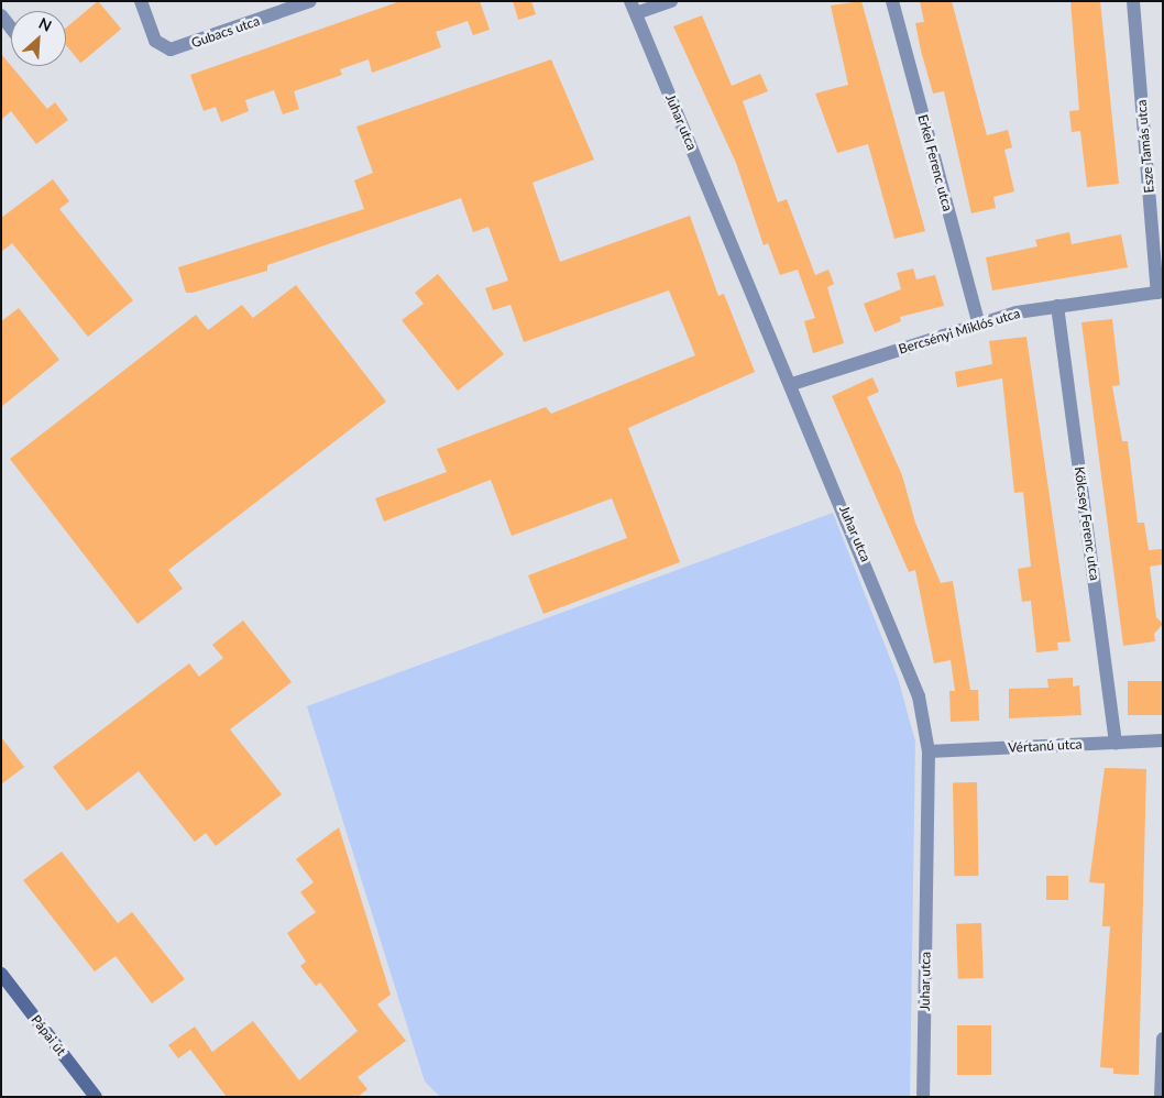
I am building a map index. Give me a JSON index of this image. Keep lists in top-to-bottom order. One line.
{"streets":{"main road":["Pápai út"],"street":["Gubacs utca","Juhar utca","Esze Tamás utca","Erkel Ferenc utca","Bercsényi Miklós utca","Kölcsey Ferenc utca","Vértanú utca"]},"crossings":[["Juhar utca","Bercsényi Miklós utca"],["Juhar utca","Vértanú utca"],["Esze Tamás utca","Bercsényi Miklós utca"],["Erkel Ferenc utca","Bercsényi Miklós utca"],["Bercsényi Miklós utca","Kölcsey Ferenc utca"],["Kölcsey Ferenc utca","Vértanú utca"]],"north":"top right"}
